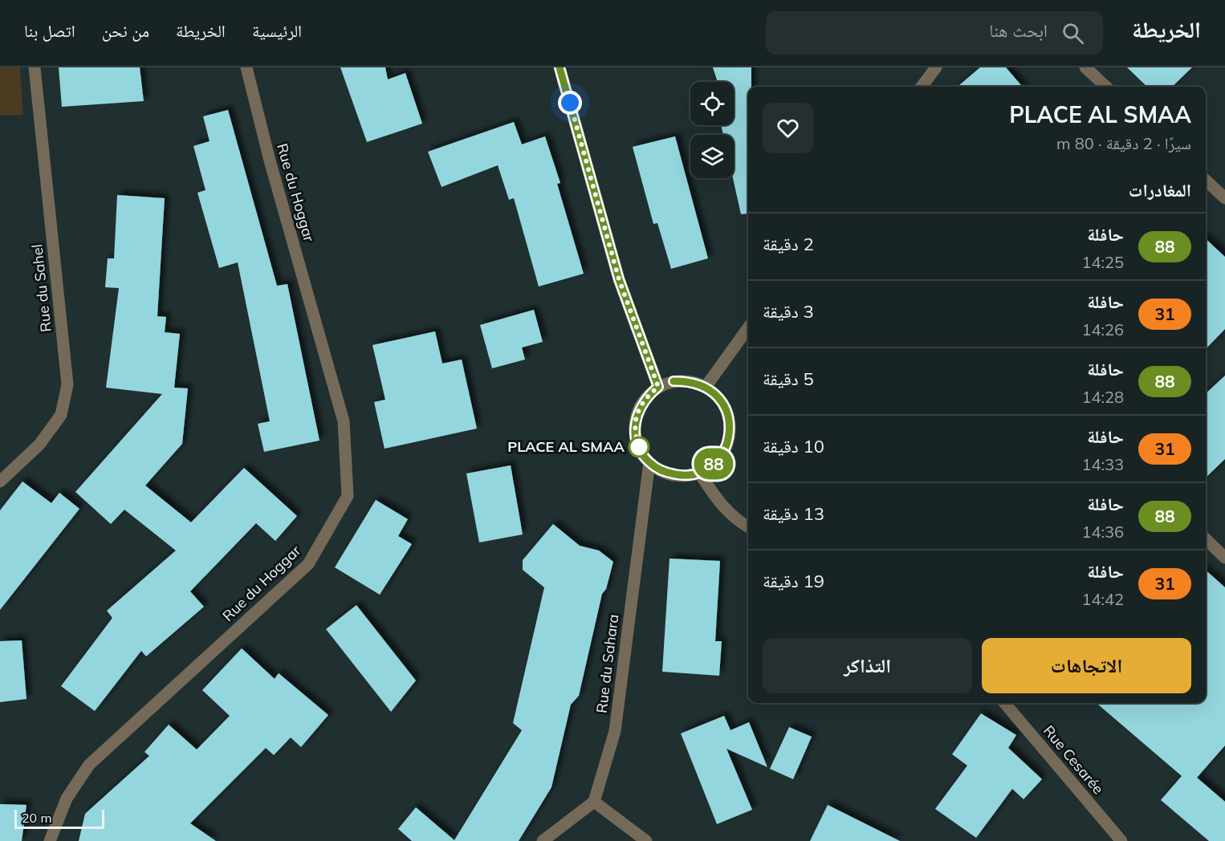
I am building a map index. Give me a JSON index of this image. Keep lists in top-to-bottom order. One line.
{"streets":{"street":["Rue du Hoggar","Rue du Sahel","Rue du Sahara","Rue Cesarée"]},"places":["PLACE AL SMAA"],"lines":["bus line 88"],"scale_bar":"20 m","page":{"header":"الخريطة","search":"ابحث هنا","nav":["الرئيسية","الخريطة","من نحن","اتصل بنا"],"on_map":"88","heading":[["PLACE AL SMAA","سيرًا · 2 دقيقة · 80 m"],"المغادرات"],"list":[{"mark":"88","name":"حافلة","note":"14:25","value":"2 دقيقة"},{"mark":"31","name":"حافلة","note":"14:26","value":"3 دقيقة"},{"mark":"88","name":"حافلة","note":"14:28","value":"5 دقيقة"},{"mark":"31","name":"حافلة","note":"14:33","value":"10 دقيقة"},{"mark":"88","name":"حافلة","note":"14:36","value":"13 دقيقة"},{"mark":"31","name":"حافلة","note":"14:42","value":"19 دقيقة"}],"buttons":["الاتجاهات","التذاكر"],"scale":"20 m"}}
